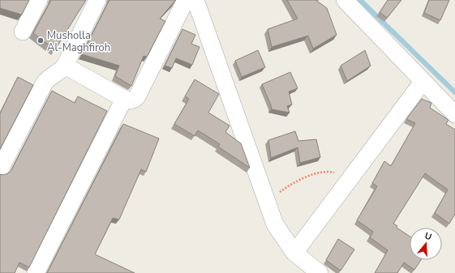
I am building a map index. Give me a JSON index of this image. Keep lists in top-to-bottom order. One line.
{"places":["Musholla Al-Maghfiroh"],"north":"top"}
